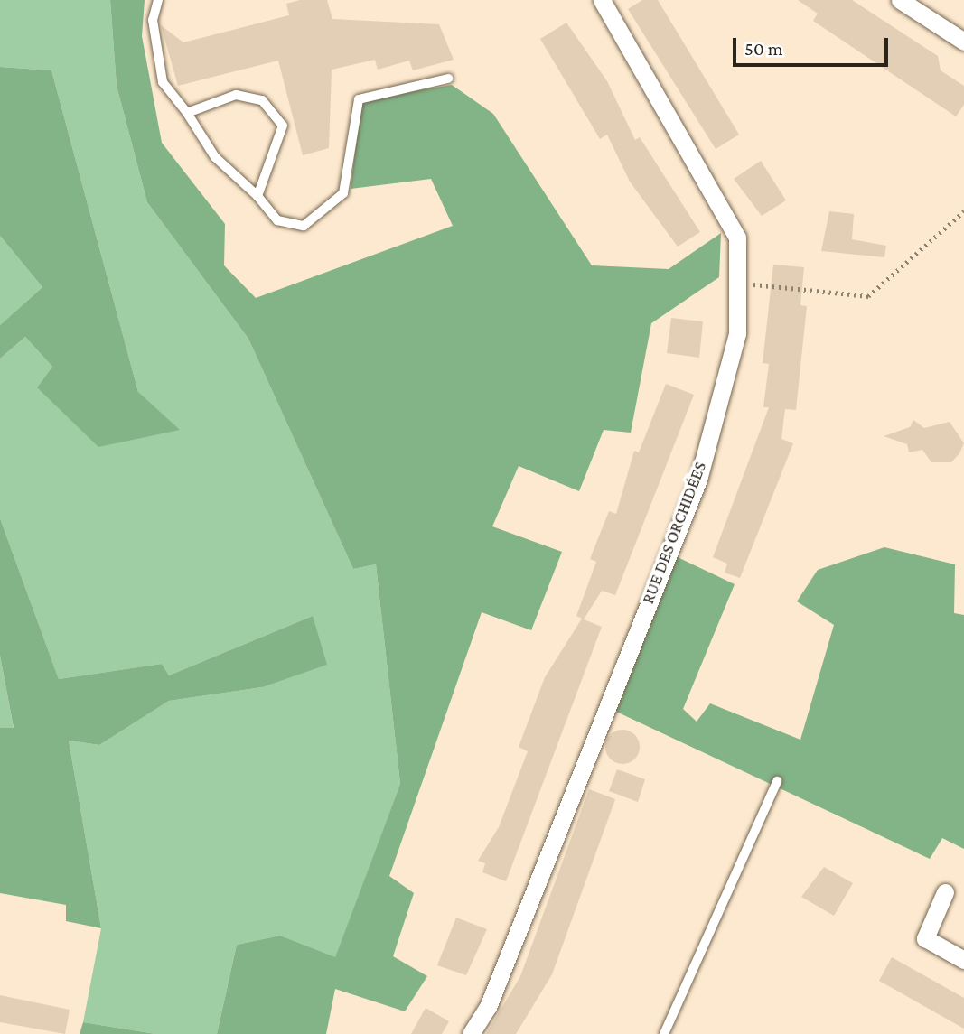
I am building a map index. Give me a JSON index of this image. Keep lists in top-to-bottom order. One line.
{"streets":{"street":["RUE DES ORCHIDÉES"]},"scale_bar":"50 m"}
